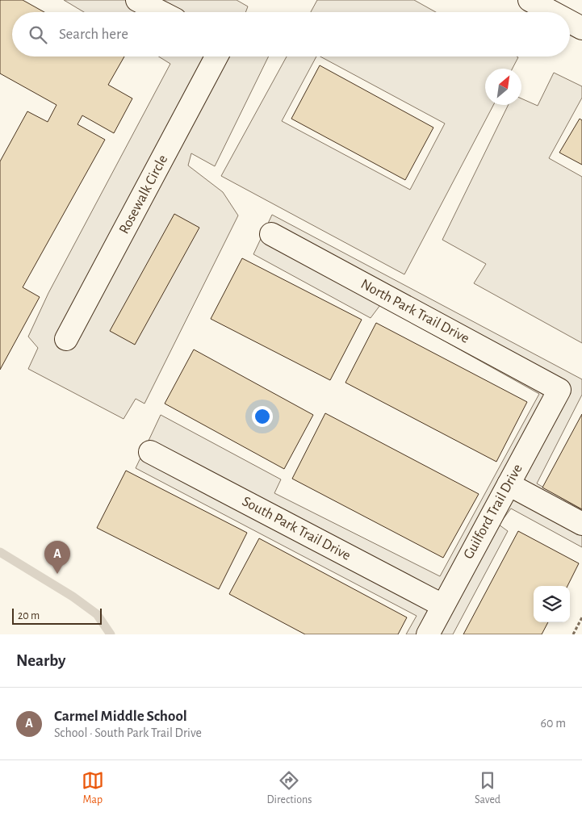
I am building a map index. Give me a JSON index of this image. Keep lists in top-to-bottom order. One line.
{"streets":{"street":["Rosewalk Circle","North Park Trail Drive","Guilford Trail Drive","South Park Trail Drive"]},"crossings":[["North Park Trail Drive","Guilford Trail Drive"],["Guilford Trail Drive","South Park Trail Drive"]],"scale_bar":"20 m","north":"top right","page":{"search":"Search here","pins":"A","scale":"20 m","heading":"Nearby","list":[{"mark":"A","name":"Carmel Middle School","note":"School · South Park Trail Drive","value":"60 m"}],"nav":["Map","Directions","Saved"]}}
